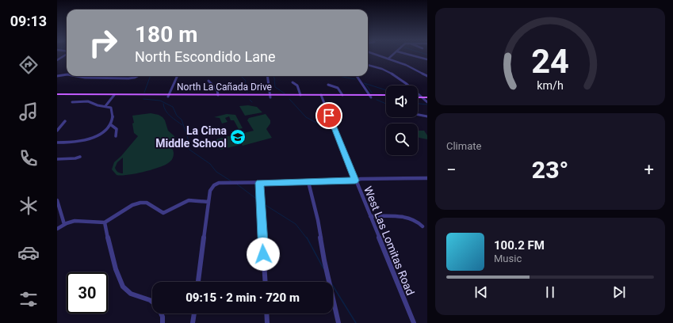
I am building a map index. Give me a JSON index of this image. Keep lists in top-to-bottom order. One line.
{"streets":{"main road":["North La Cañada Drive"],"street":["West Las Lomitas Road"]},"crossings":[["North La Cañada Drive","West Las Lomitas Road"]],"places":{"school or university":["La Cima Middle School"]},"page":{"tabs":"09:13","turn":["180 m","North Escondido Lane"],"tile":"Climate","heat":["−","23°","+"],"song":["100.2 FM","Music"],"limit":"30","trip":"09:15 · 2 min · 720 m","gauge":["24","km/h"]}}
